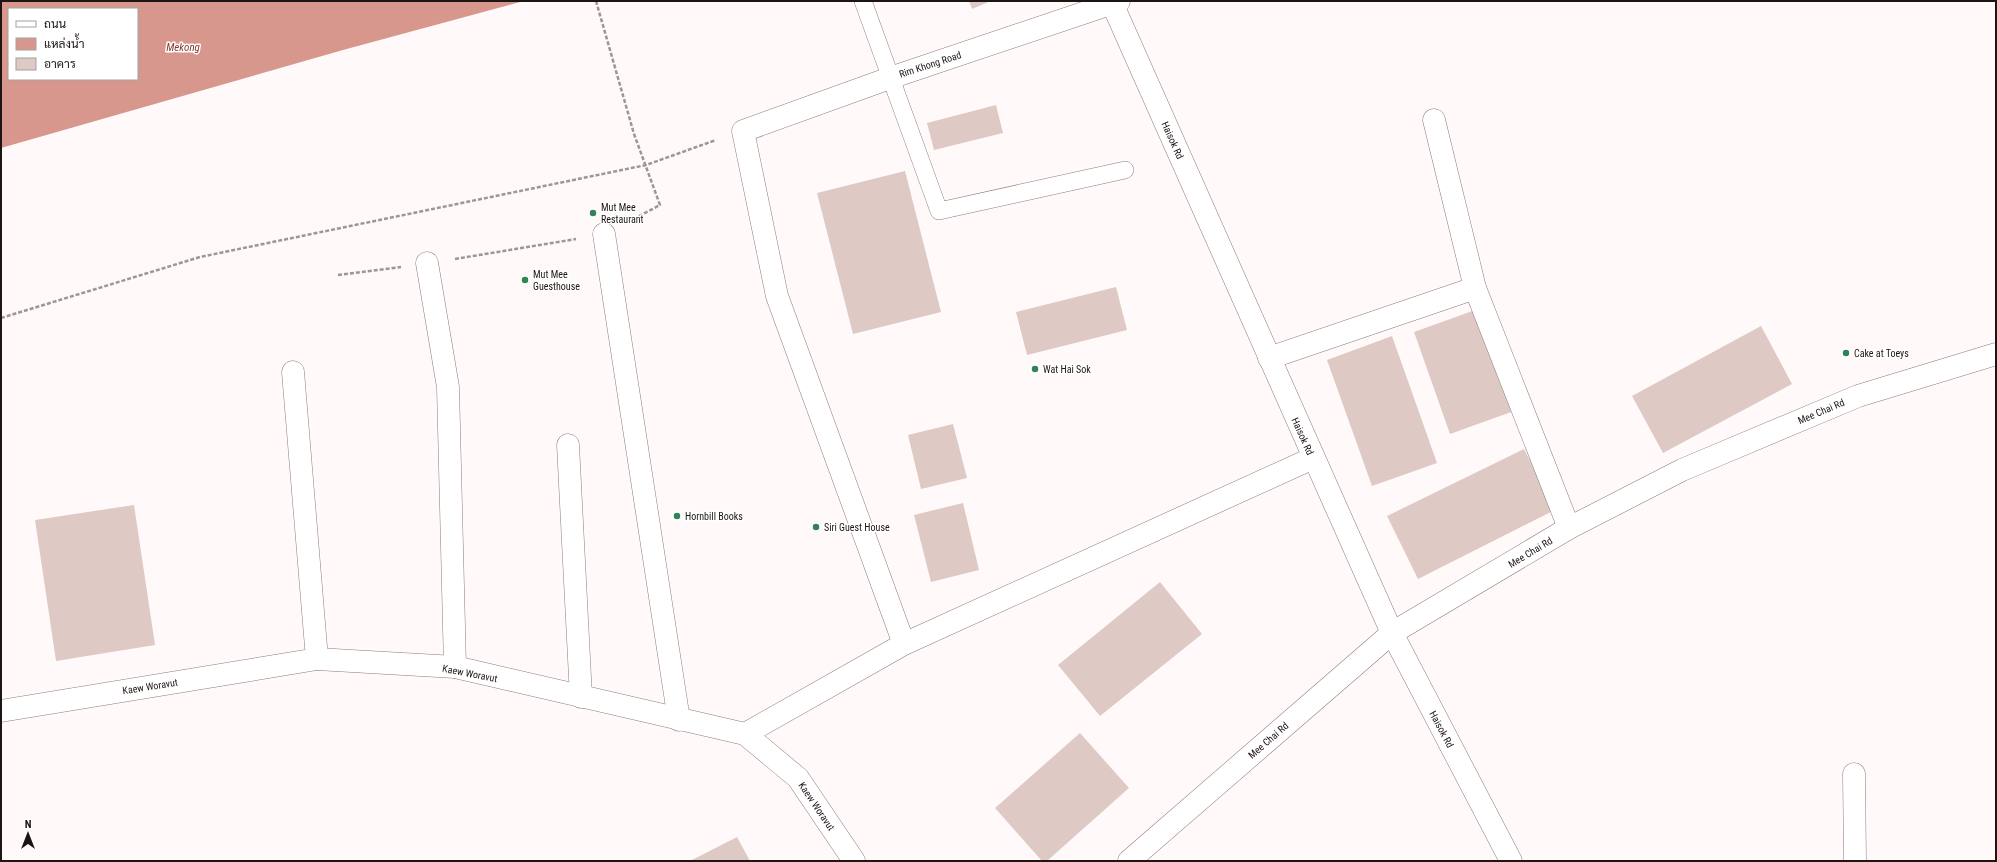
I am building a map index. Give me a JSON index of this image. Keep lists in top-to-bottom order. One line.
{"streets":{"street":["Rim Khong Road","Haisok Rd","Mee Chai Rd","Kaew Woravut"]},"crossings":[["Rim Khong Road","Haisok Rd"],["Haisok Rd","Mee Chai Rd"]],"water":["Mekong"],"places":["Mut Mee Restaurant","Mut Mee Guesthouse","Cake at Toeys","Wat Hai Sok","Hornbill Books","Siri Guest House"],"legend":["ถนน","แหล่งน้ำ","อาคาร"],"north":"top"}
